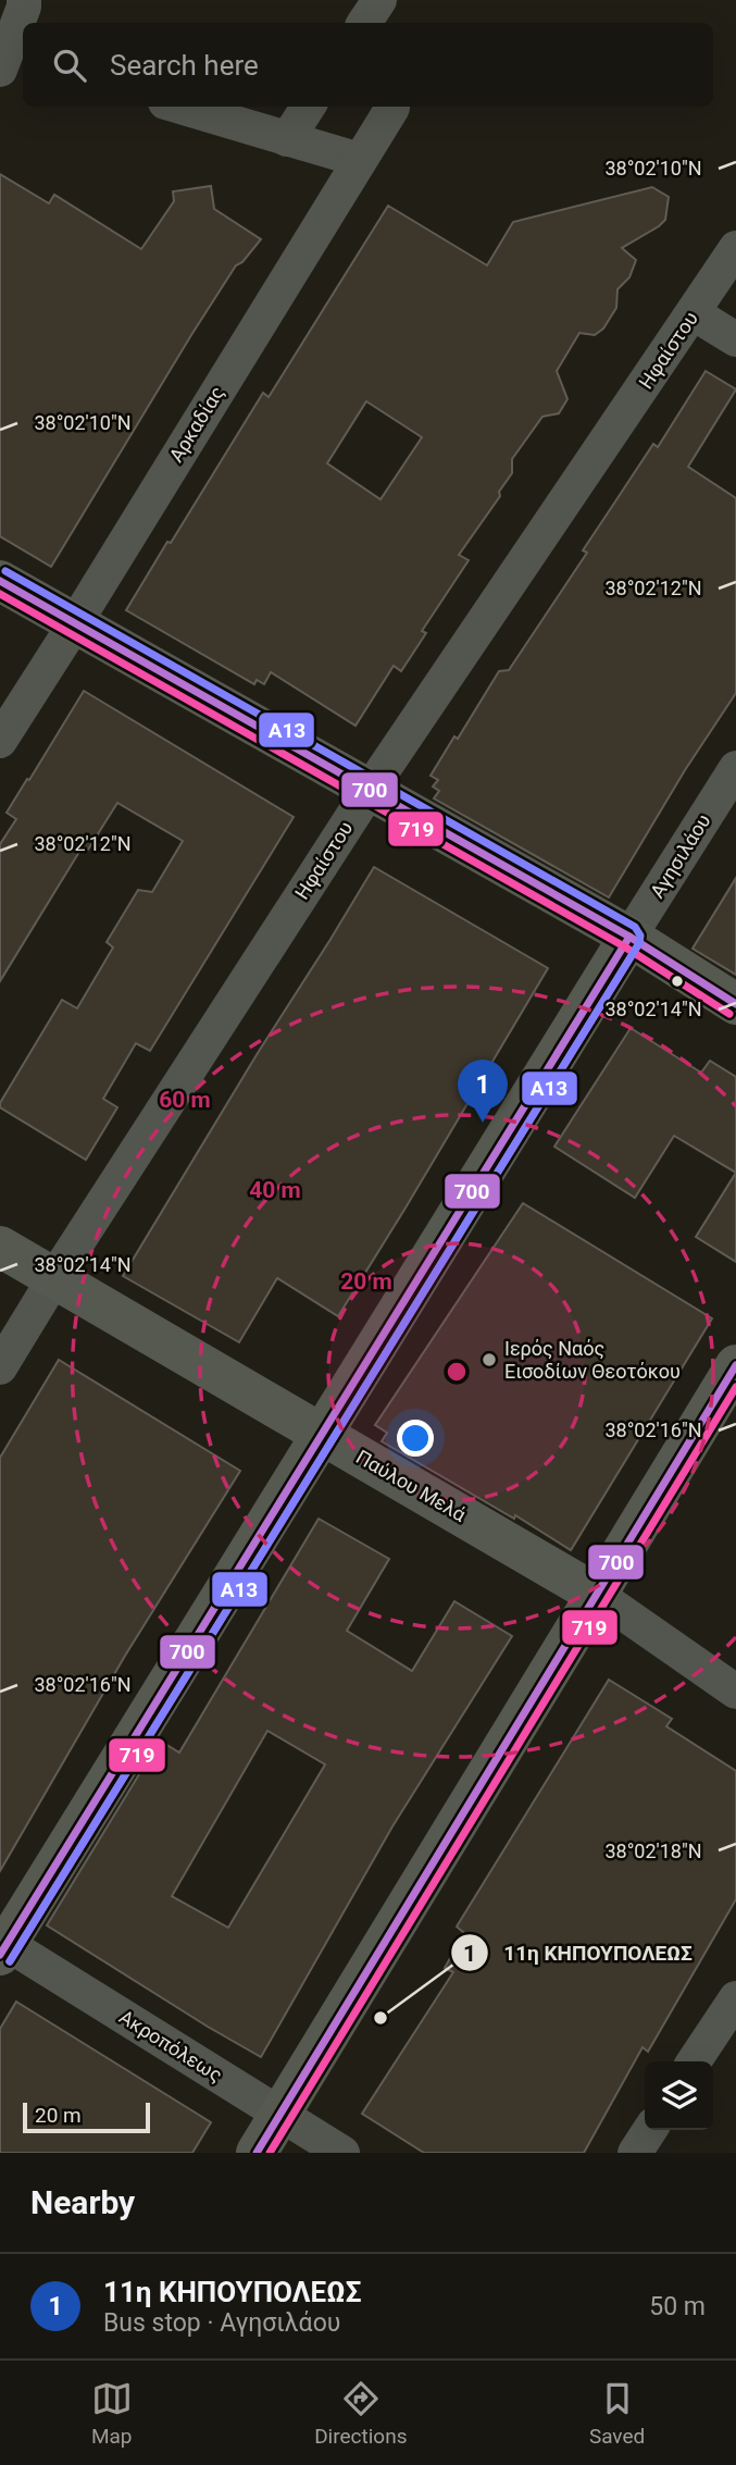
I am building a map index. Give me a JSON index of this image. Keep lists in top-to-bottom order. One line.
{"streets":{"street":["Ηφαίστου","Αρκαδίας","Αγησιλάου","Παύλου Μελά","Ακροπόλεως"]},"crossings":[["Ηφαίστου","Παύλου Μελά"],["Αγησιλάου","Παύλου Μελά"],["Αγησιλάου","Ακροπόλεως"]],"places":["Ιερός Ναός Εισοδίων Θεοτόκου","11η ΚΗΠΟΥΠΟΛΕΩΣ"],"lines":["transit line Α13","transit line 700","transit line 719"],"scale_bar":"20 m","page":{"search":"Search here","pins":"1","scale":"20 m","heading":"Nearby","list":[{"mark":"1","name":"11η ΚΗΠΟΥΠΟΛΕΩΣ","note":"Bus stop · Αγησιλάου","value":"50 m"}],"nav":["Map","Directions","Saved"]},"coordinates":["38°02'10\"N","38°02'12\"N","38°02'14\"N","38°02'16\"N","38°02'18\"N"],"rings":["60 m","40 m","20 m"]}
